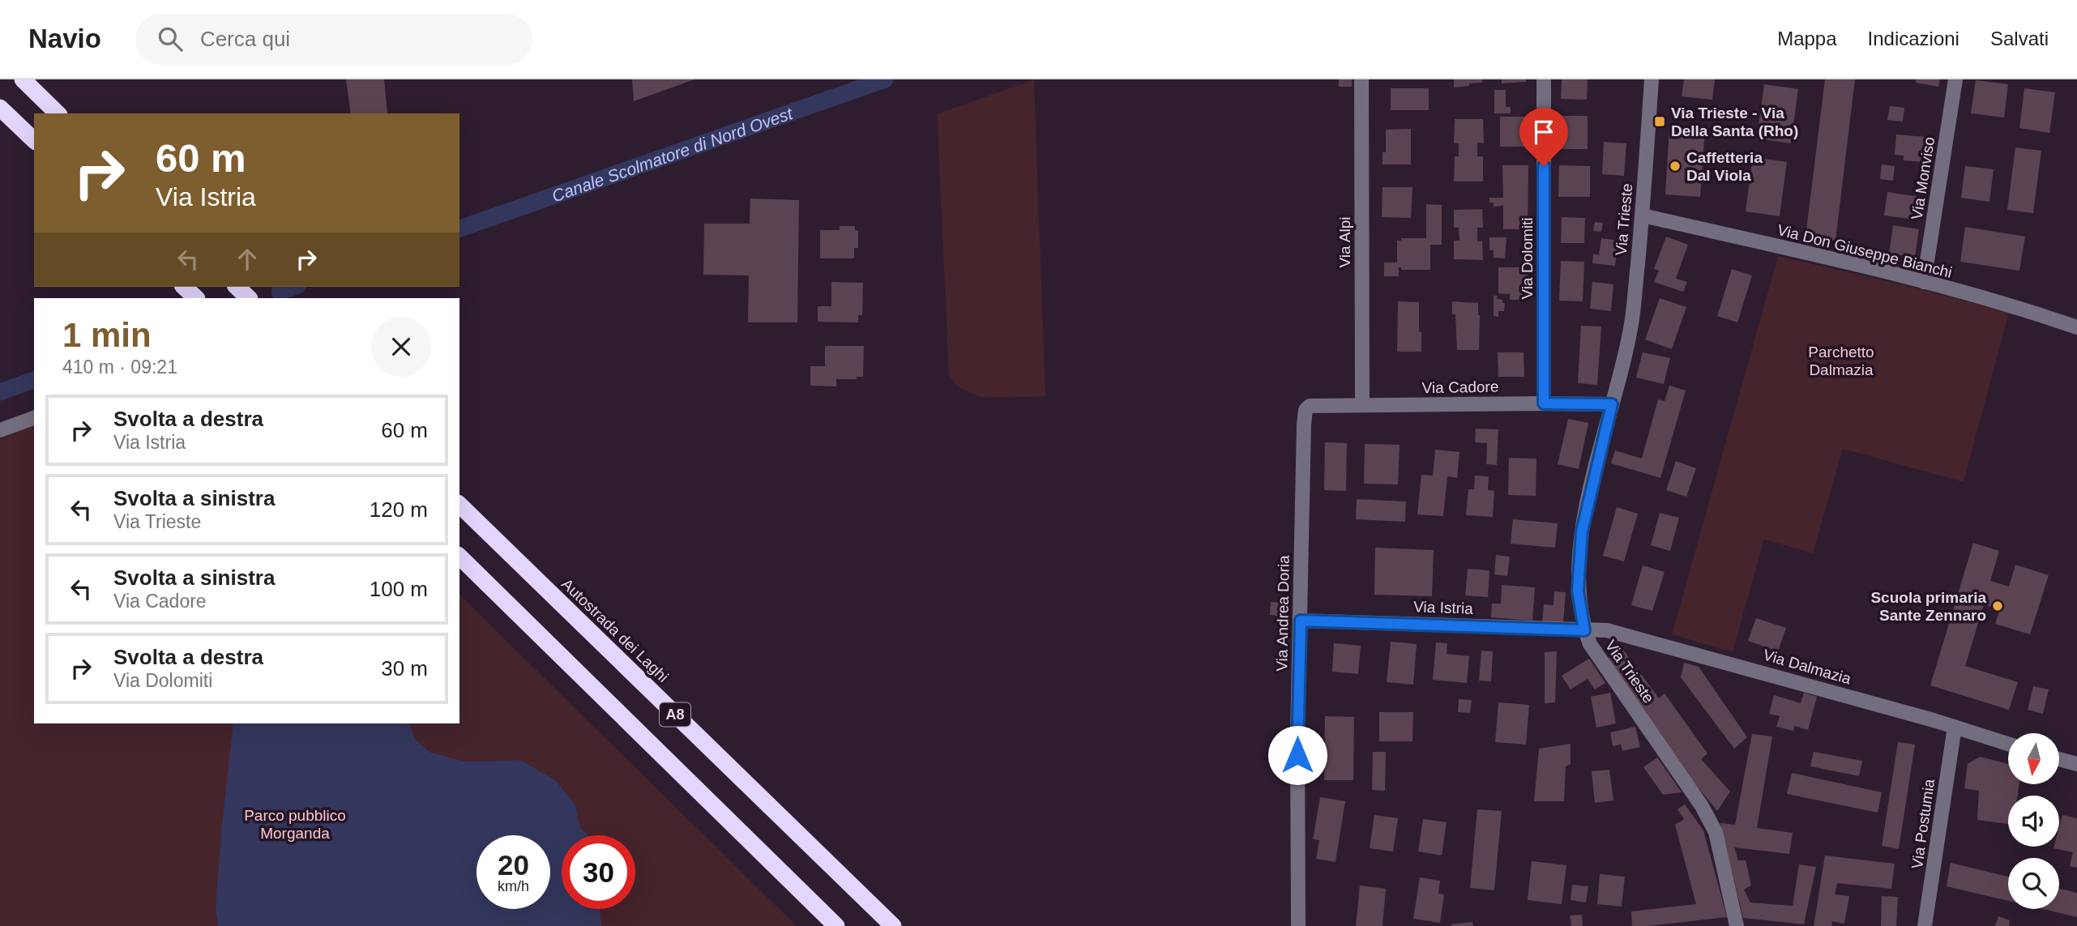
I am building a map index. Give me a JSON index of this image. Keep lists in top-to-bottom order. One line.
{"streets":{"highway":["Autostrada dei Laghi","A8"],"street":["Via Monviso","Via Trieste","Via Alpi","Via Don Giuseppe Bianchi","Via Dolomiti","Via Cadore","Via Istria","Via Andrea Doria","Via Dalmazia","Via Postumia"]},"crossings":[["Via Monviso","Via Don Giuseppe Bianchi"],["Via Trieste","Via Don Giuseppe Bianchi"],["Via Trieste","Via Cadore"],["Via Trieste","Via Istria"],["Via Trieste","Via Dalmazia"],["Via Alpi","Via Cadore"],["Via Dolomiti","Via Cadore"],["Via Cadore","Via Andrea Doria"],["Via Istria","Via Andrea Doria"],["Via Istria","Via Dalmazia"],["Via Dalmazia","Via Postumia"]],"water":["Canale Scolmatore di Nord Ovest"],"parks":["Parchetto Dalmazia","Parco pubblico Morganda"],"places":{"transit":["Via Trieste - Via Della Santa (Rho)"],"other":["Caffetteria Dal Viola","Scuola primaria Sante Zennaro"]},"north":"bottom","page":{"header":"Navio","search":"Cerca qui","nav":["Mappa","Indicazioni","Salvati"],"turn":["60 m","Via Istria"],"heading":["1 min","410 m · 09:21"],"list":[{"name":"Svolta a destra","note":"Via Istria","value":"60 m"},{"name":"Svolta a sinistra","note":"Via Trieste","value":"120 m"},{"name":"Svolta a sinistra","note":"Via Cadore","value":"100 m"},{"name":"Svolta a destra","note":"Via Dolomiti","value":"30 m"}],"speed":"20 km/h","limit":"30"}}
